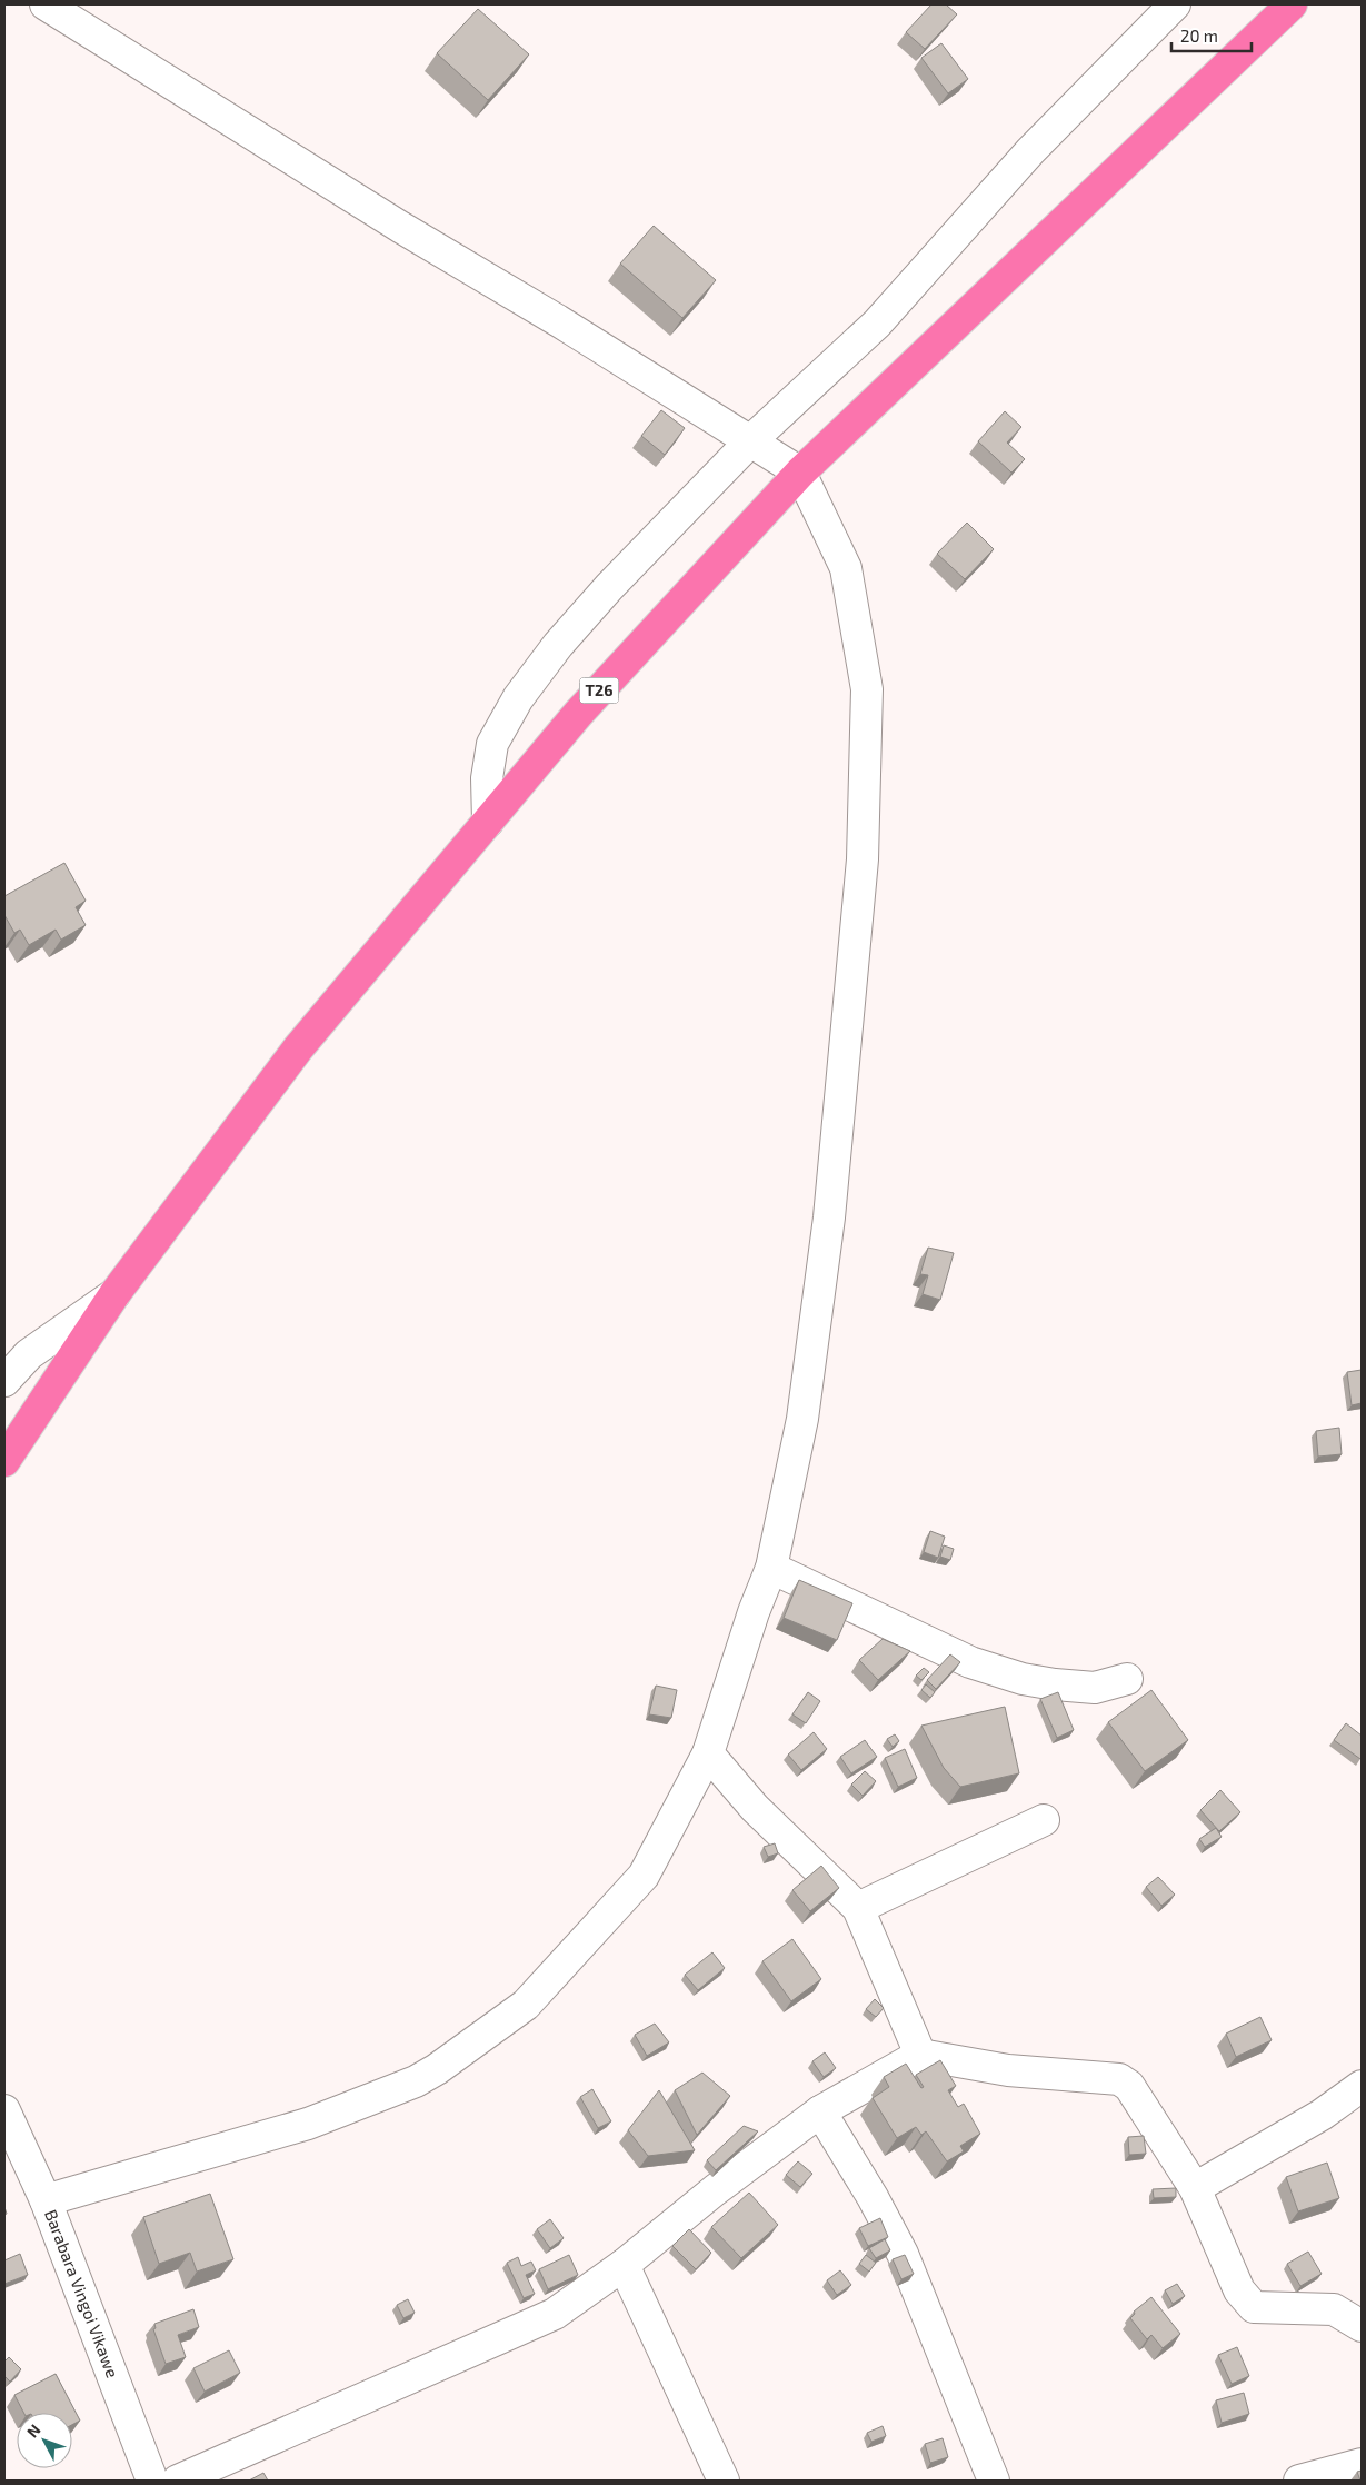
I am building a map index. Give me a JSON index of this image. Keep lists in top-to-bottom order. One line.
{"streets":{"highway":["T26"],"street":["Barabara Vingoi Vikawe"]},"scale_bar":"20 m","north":"top left"}
